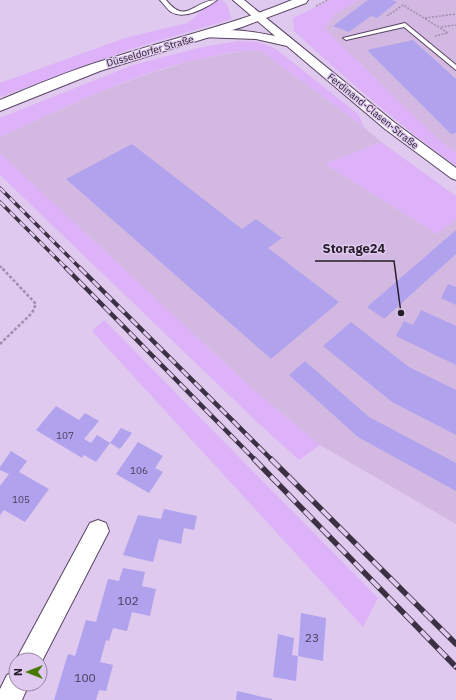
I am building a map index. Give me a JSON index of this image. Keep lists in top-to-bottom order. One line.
{"streets":{"main road":["Düsseldorfer Straße"],"street":["Ferdinand-Clasen-Straße"]},"crossings":[["Düsseldorfer Straße","Ferdinand-Clasen-Straße"]],"places":["Storage24"],"house_numbers":["107","106","105","102","23","100"],"north":"left"}
